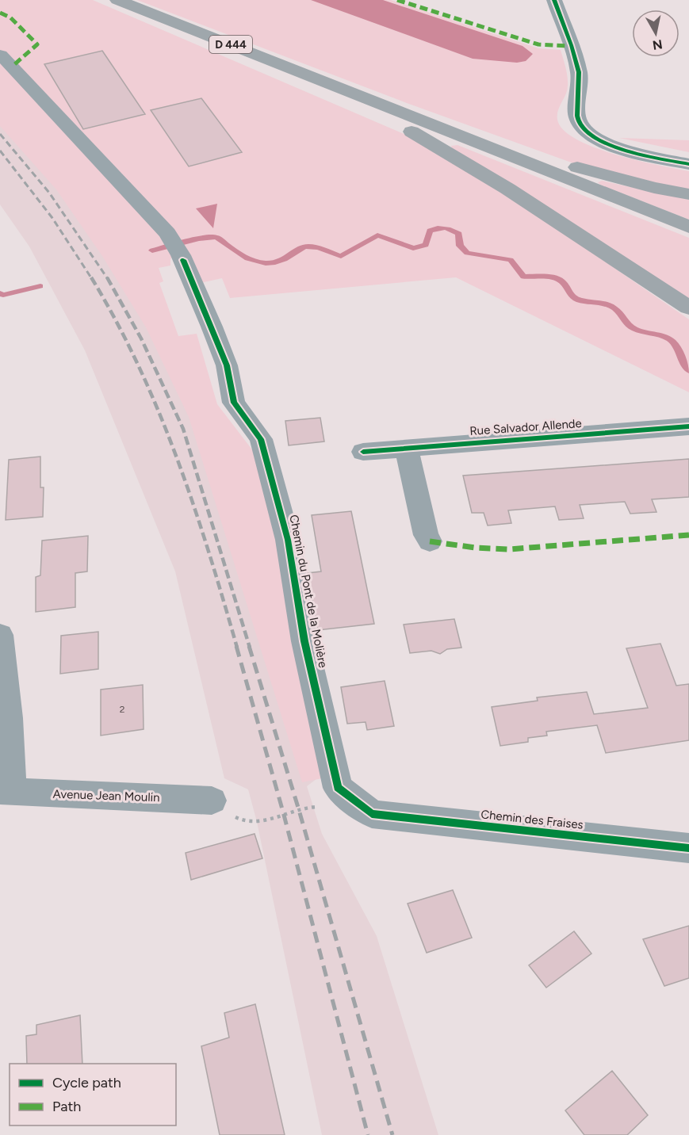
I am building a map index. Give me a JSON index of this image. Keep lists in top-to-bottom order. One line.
{"streets":{"main road":["D 444"],"street":["Rue Salvador Allende","Chemin du Pont de la Molière","Avenue Jean Moulin","Chemin des Fraises"]},"crossings":[["Chemin du Pont de la Molière","Chemin des Fraises"]],"house_numbers":["2"],"legend":["Cycle path","Path"],"north":"bottom"}
